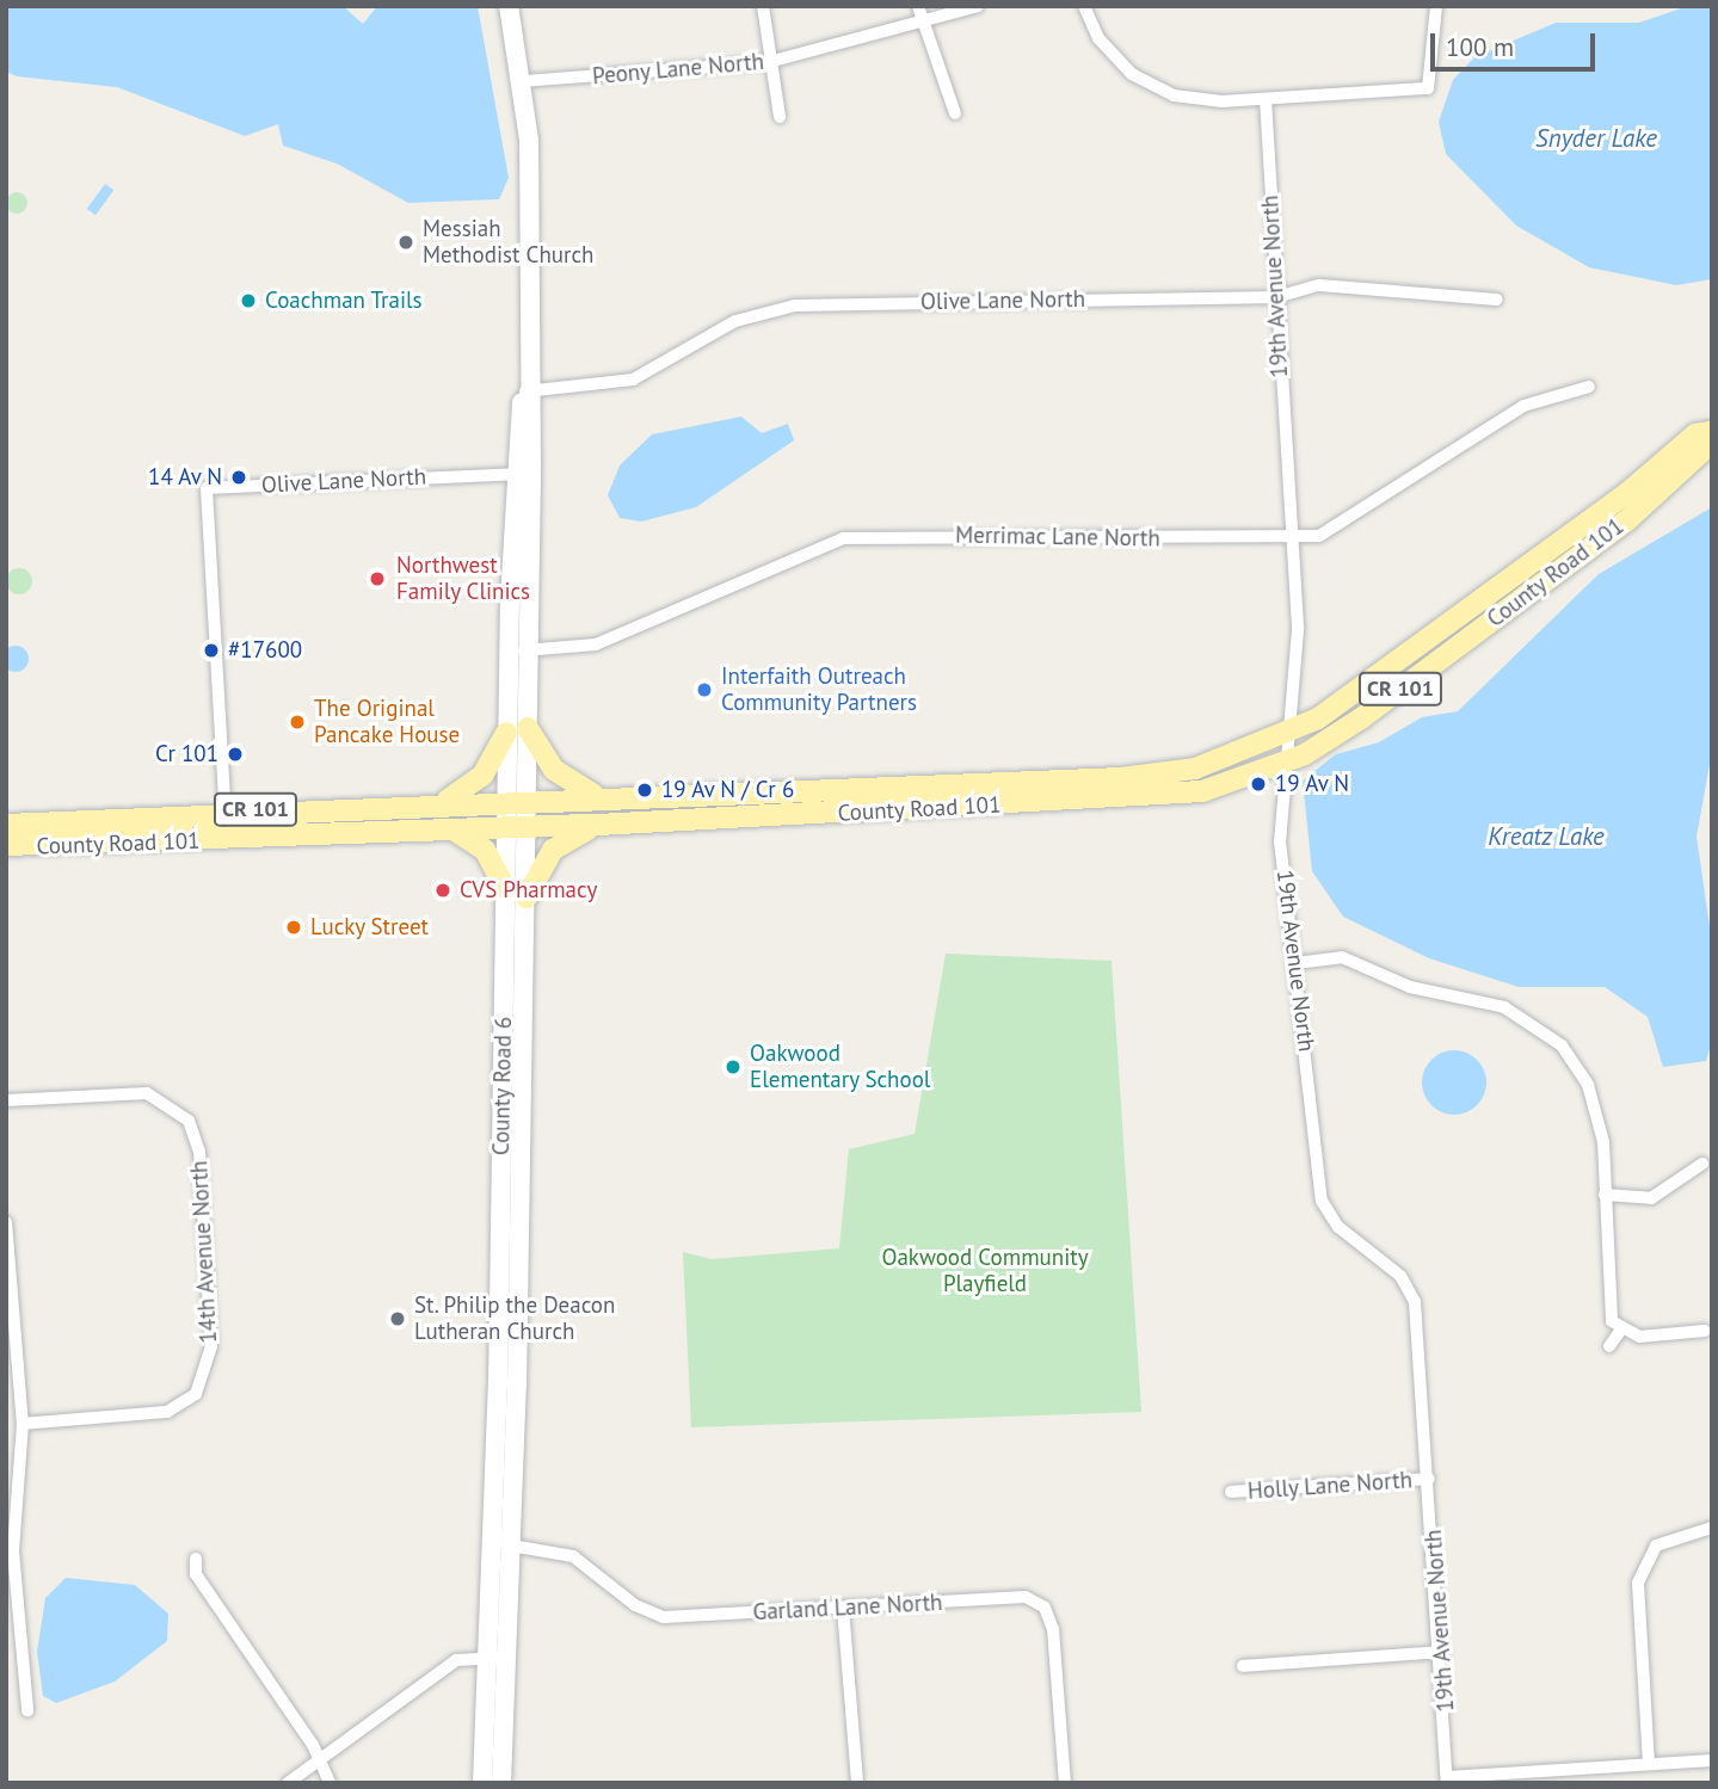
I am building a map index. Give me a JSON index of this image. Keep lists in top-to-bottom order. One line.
{"streets":{"main road":["County Road 101","CR 101","County Road 6"],"street":["Peony Lane North","19th Avenue North","Olive Lane North","Merrimac Lane North","14th Avenue North","Holly Lane North","Garland Lane North"]},"crossings":[["Peony Lane North","County Road 6"],["19th Avenue North","Olive Lane North"],["19th Avenue North","Merrimac Lane North"],["19th Avenue North","County Road 101"],["19th Avenue North","Holly Lane North"],["Olive Lane North","County Road 101"],["Olive Lane North","County Road 6"],["Merrimac Lane North","County Road 6"],["County Road 101","County Road 6"],["County Road 6","Garland Lane North"]],"water":["Snyder Lake","Kreatz Lake"],"parks":["Oakwood Community Playfield"],"places":["Messiah Methodist Church","Coachman Trails","14 Av N","Northwest Family Clinics","#17600","Interfaith Outreach Community Partners","The Original Pancake House","Cr 101","19 Av N","19 Av N / Cr 6","CVS Pharmacy","Lucky Street","Oakwood Elementary School","St. Philip the Deacon Lutheran Church"],"scale_bar":"100 m"}
